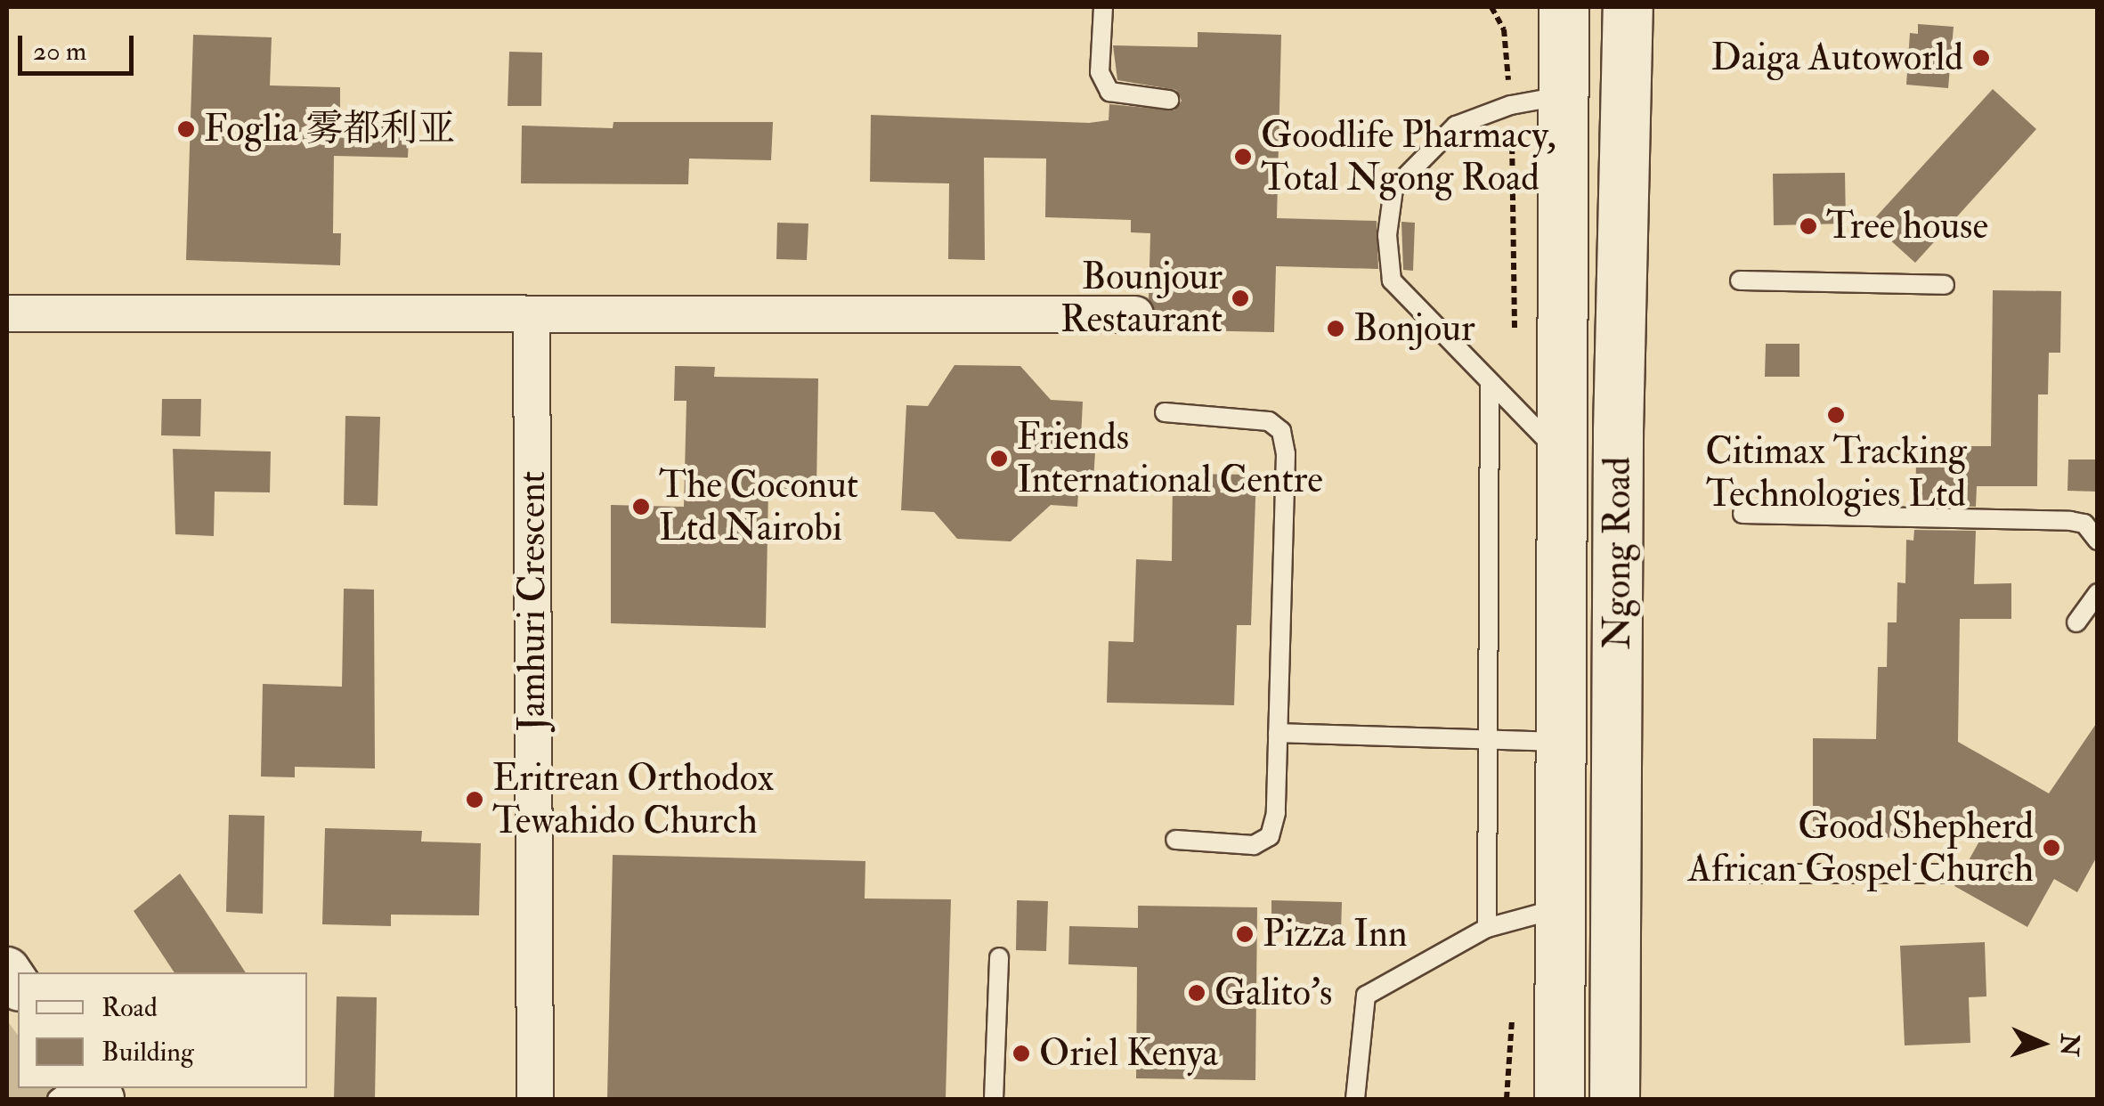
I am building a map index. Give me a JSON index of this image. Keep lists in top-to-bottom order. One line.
{"streets":{"main road":["Ngong Road"],"street":["Jamhuri Crescent"]},"places":["Daiga Autoworld","Foglia 雾都利亚","Goodlife Pharmacy, Total Ngong Road","Tree house","Bounjour Restaurant","Bonjour","Citimax Tracking Technologies Ltd","Friends International Centre","The Coconut Ltd Nairobi","Eritrean Orthodox Tewahido Church","Good Shepherd African Gospel Church","Pizza Inn","Galito's","Oriel Kenya"],"legend":["Road","Building"],"scale_bar":"20 m","north":"right"}
